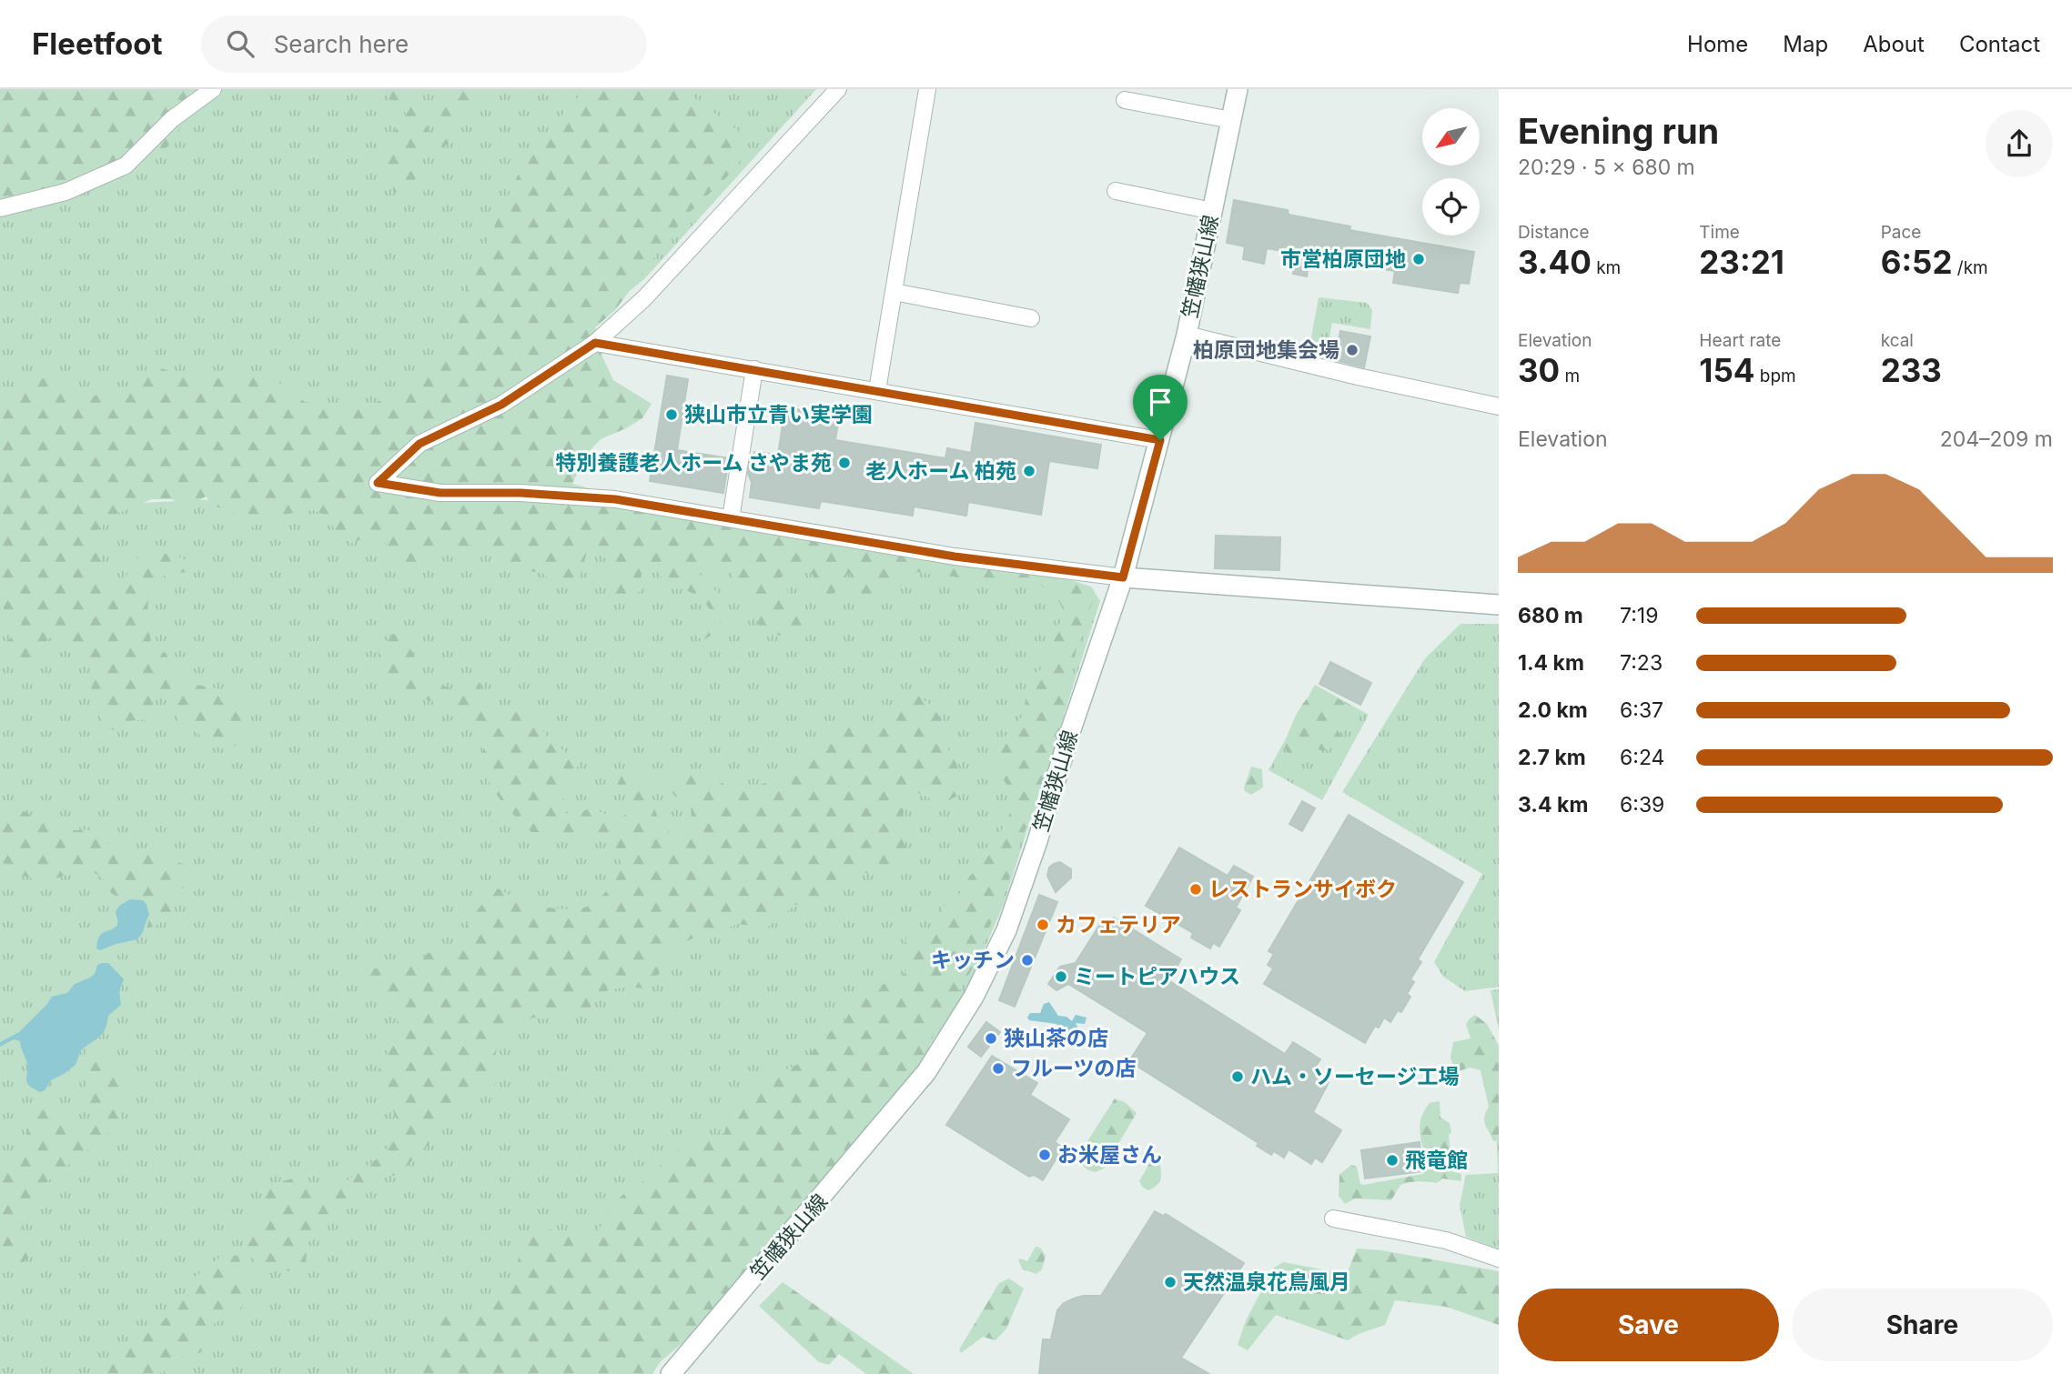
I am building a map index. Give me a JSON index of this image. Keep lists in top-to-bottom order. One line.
{"streets":{"main road":["笠幡狭山線"]},"places":["市営柏原団地","柏原団地集会場","狭山市立青い実学園","特別養護老人ホーム さやま苑","老人ホーム 柏苑","レストランサイボク","カフェテリア","キッチン","ミートピアハウス","狭山茶の店","フルーツの店","ハム・ソーセージ工場","お米屋さん","飛竜館","天然温泉花鳥風月"],"north":"bottom left","page":{"header":"Fleetfoot","search":"Search here","nav":["Home","Map","About","Contact"],"heading":["Evening run","20:29 · 5 × 680 m"],"stats":[["Distance","3.40 km"],["Time","23:21"],["Pace","6:52 /km"],["Elevation","30 m"],["Heart rate","154 bpm"],["kcal","233"]],"chart":["Elevation","204–209 m"],"list":[{"name":"680 m","note":"7:19"},{"name":"1.4 km","note":"7:23"},{"name":"2.0 km","note":"6:37"},{"name":"2.7 km","note":"6:24"},{"name":"3.4 km","note":"6:39"}],"buttons":["Save","Share"]}}
